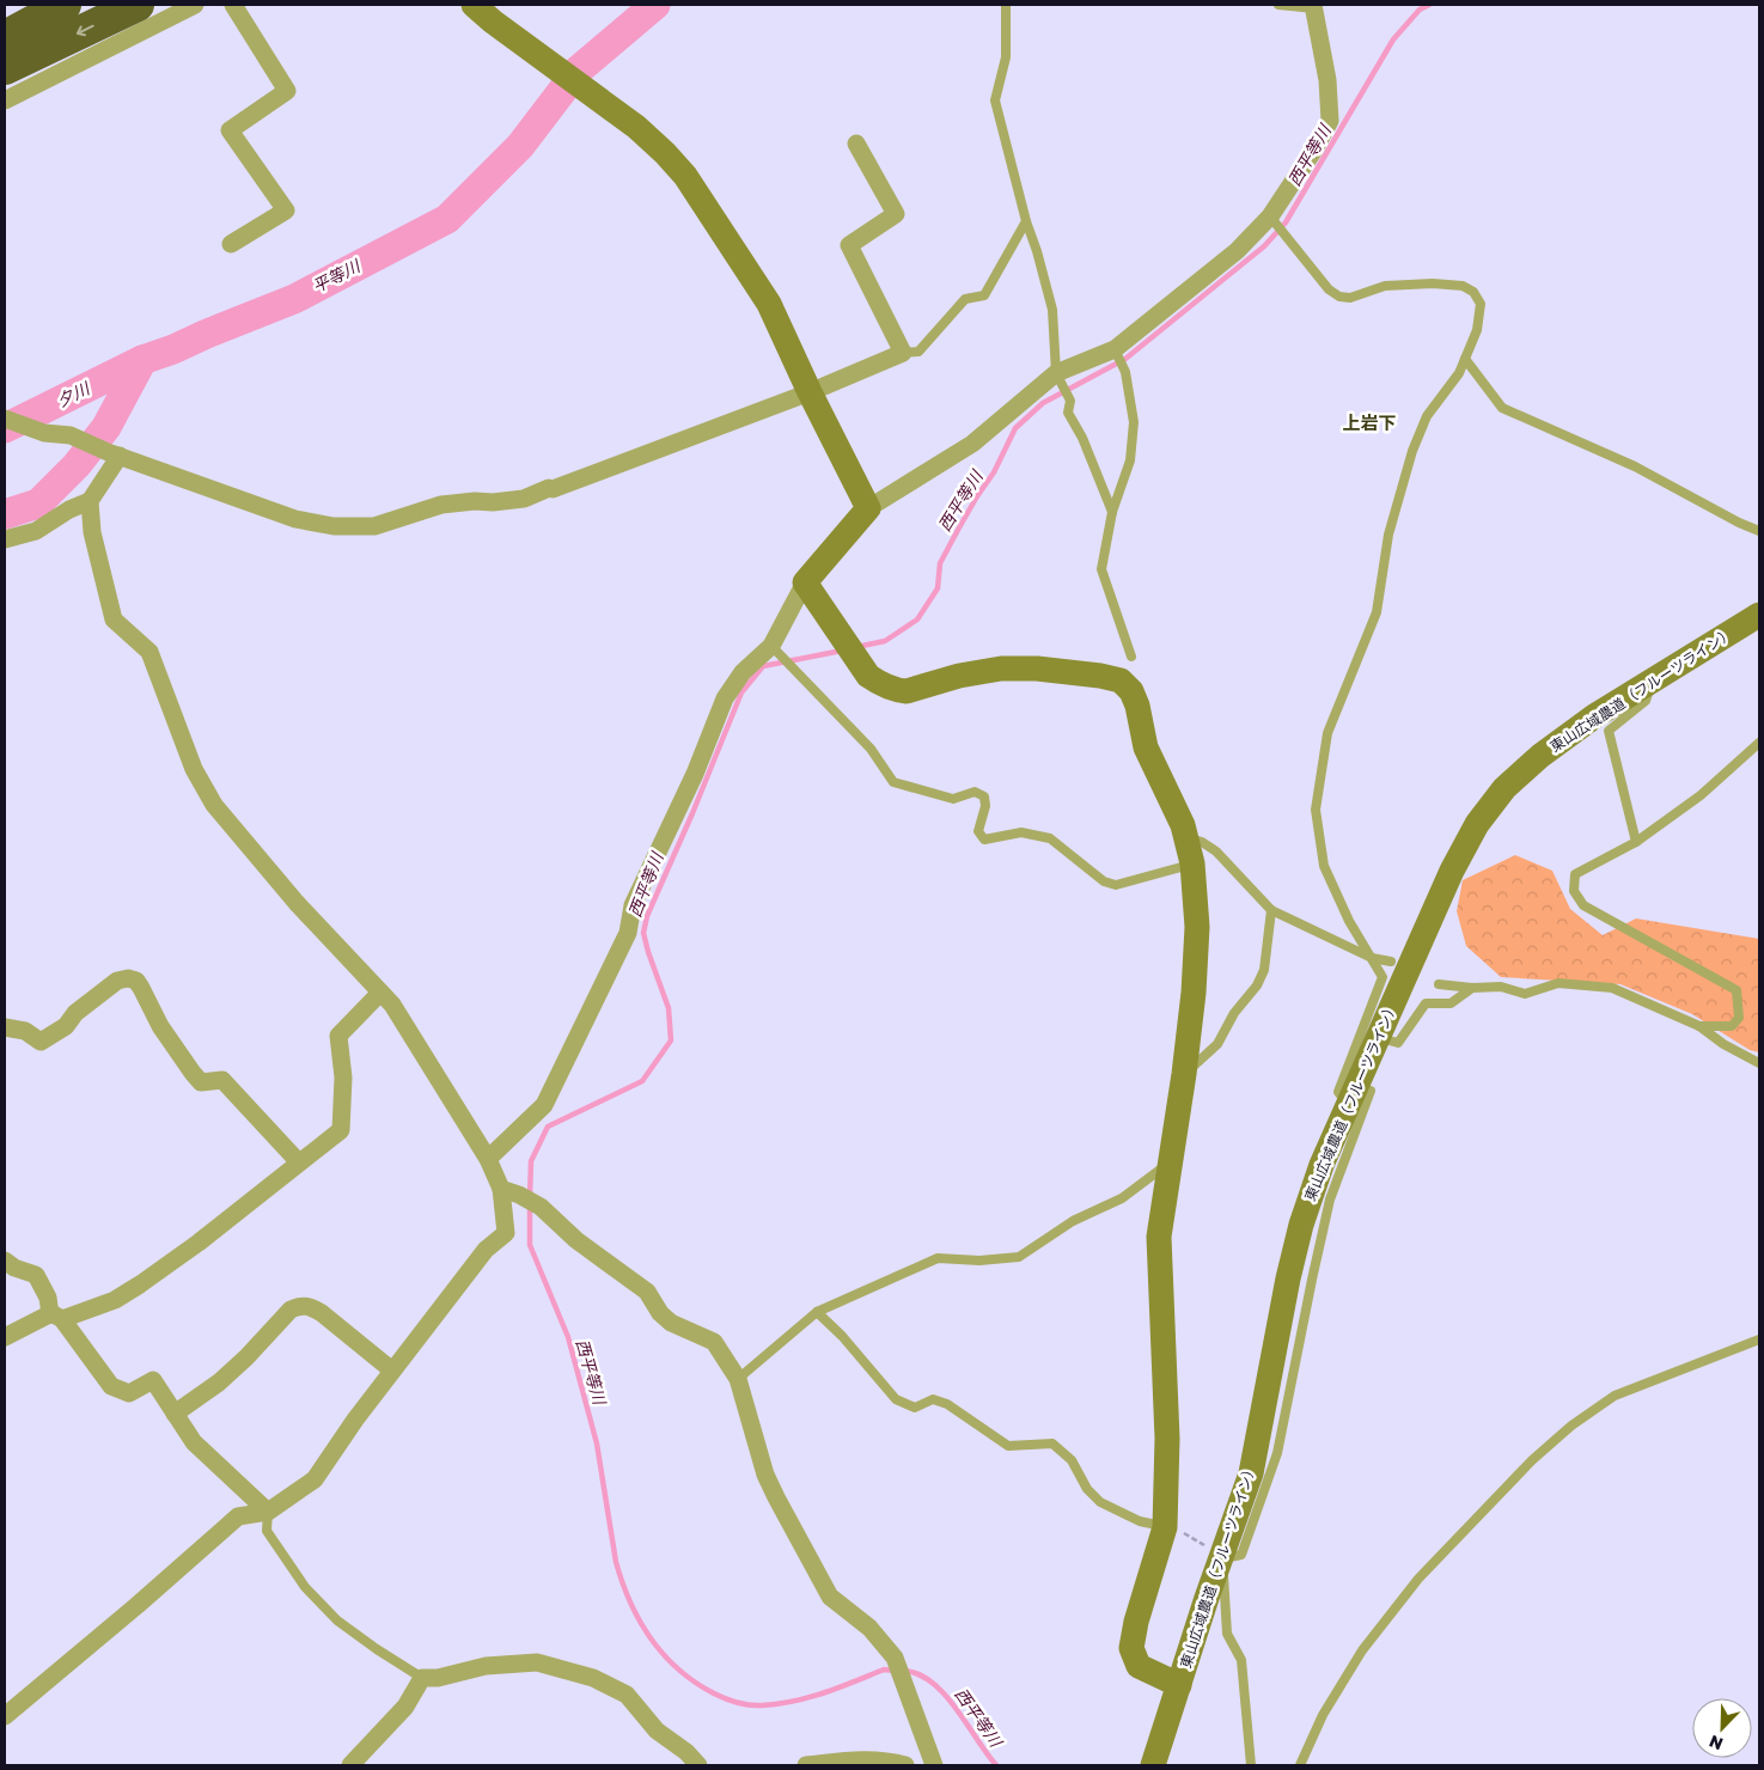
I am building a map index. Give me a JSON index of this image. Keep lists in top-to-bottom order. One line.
{"streets":{"street":["東山広域農道（フルーツライン）"]},"districts":["上岩下"],"water":["西平等川","平等川","夕川"],"north":"bottom left"}
